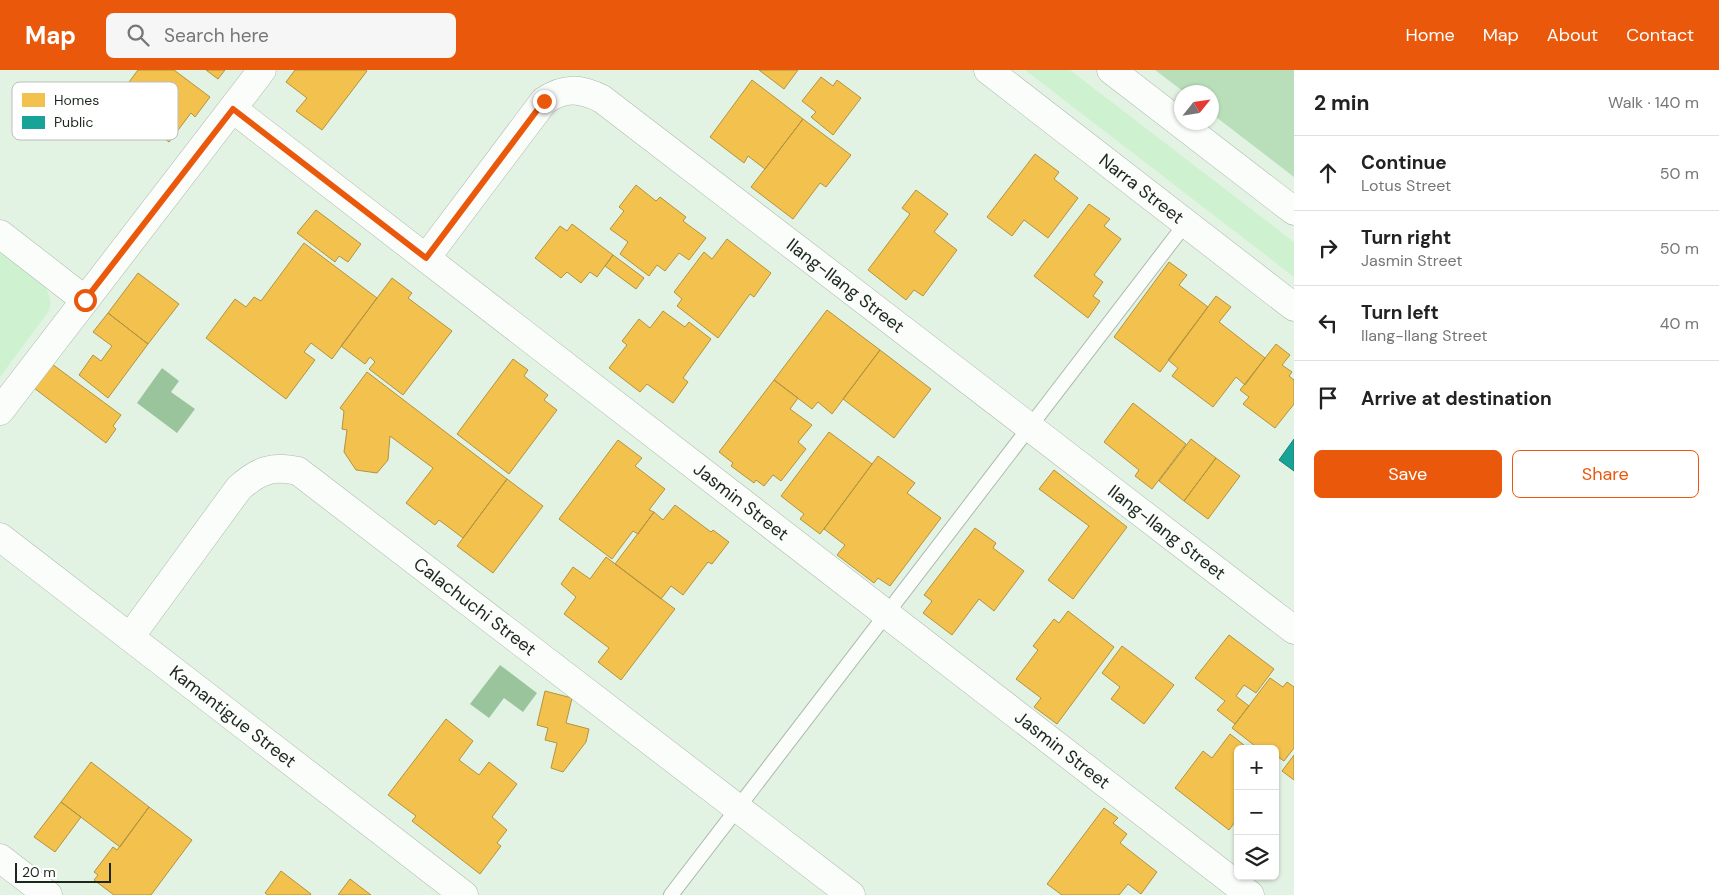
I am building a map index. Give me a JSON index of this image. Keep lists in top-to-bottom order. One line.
{"streets":{"street":["Narra Street","Ilang-Ilang Street","Jasmin Street","Calachuchi Street","Kamantigue Street"]},"crossings":[["Ilang-Ilang Street","Jasmin Street"],["Calachuchi Street","Kamantigue Street"]],"legend":["Homes","Public"],"scale_bar":"20 m","north":"top right","page":{"header":"Map","search":"Search here","nav":["Home","Map","About","Contact"],"heading":["2 min","Walk · 140 m"],"list":[["Continue","Lotus Street","50 m"],["Turn right","Jasmin Street","50 m"],["Turn left","Ilang-Ilang Street","40 m"],"Arrive at destination"],"buttons":["Save","Share"],"map_buttons":["+","−"],"scale":"20 m"}}
